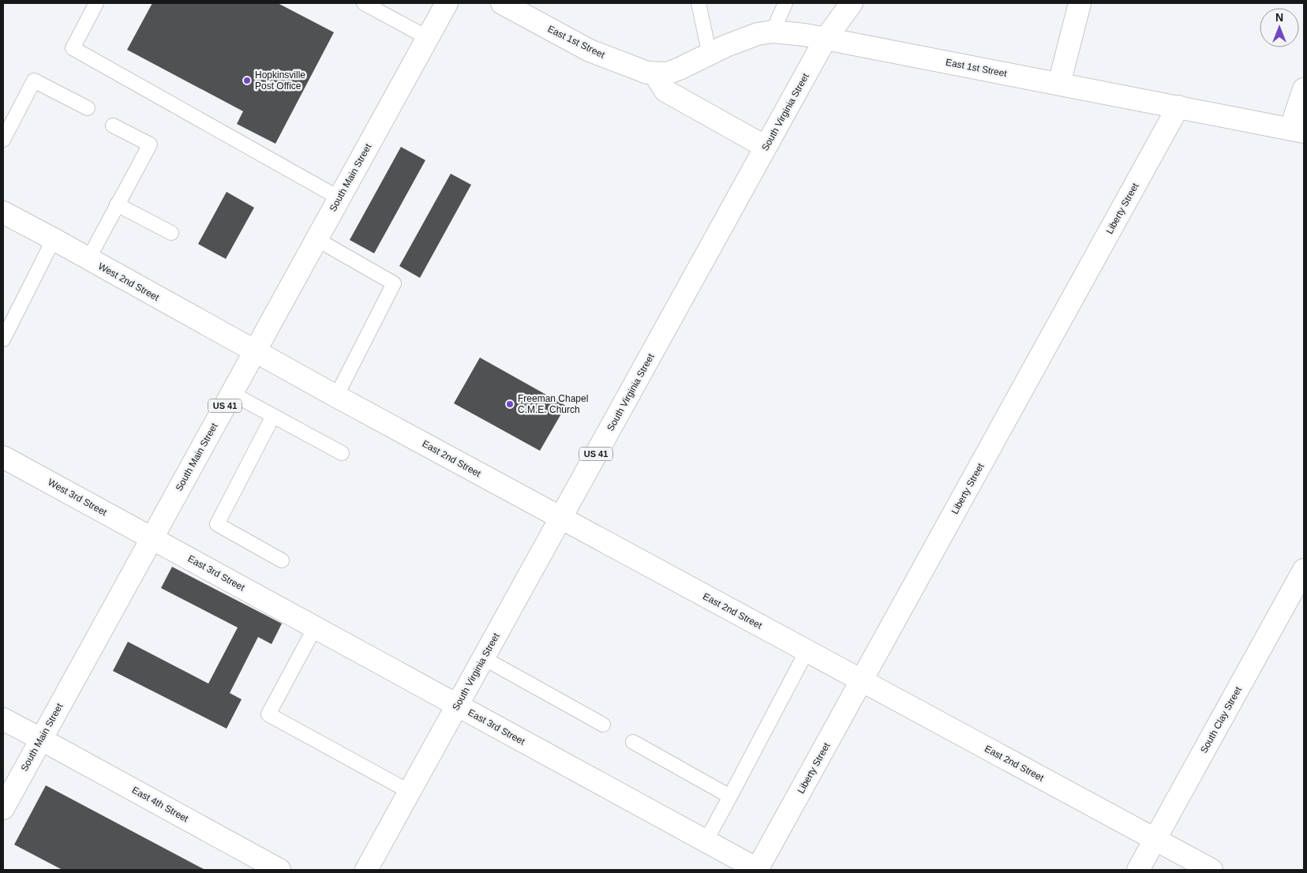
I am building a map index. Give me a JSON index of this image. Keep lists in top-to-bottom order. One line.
{"streets":{"street":["East 1st Street","South Virginia Street","South Main Street","Liberty Street","West 2nd Street","US 41","East 2nd Street","West 3rd Street","East 3rd Street","South Clay Street","East 4th Street"]},"crossings":[["East 1st Street","South Virginia Street"],["East 1st Street","Liberty Street"],["East 1st Street","US 41"],["South Virginia Street","US 41"],["South Virginia Street","East 2nd Street"],["South Virginia Street","East 3rd Street"],["South Main Street","West 2nd Street"],["South Main Street","East 2nd Street"],["South Main Street","West 3rd Street"],["South Main Street","East 3rd Street"],["South Main Street","East 4th Street"],["Liberty Street","East 2nd Street"],["Liberty Street","East 3rd Street"],["West 2nd Street","East 2nd Street"],["East 2nd Street","South Clay Street"],["West 3rd Street","East 3rd Street"]],"places":["Hopkinsville Post Office","Freeman Chapel C.M.E. Church"],"north":"top"}
